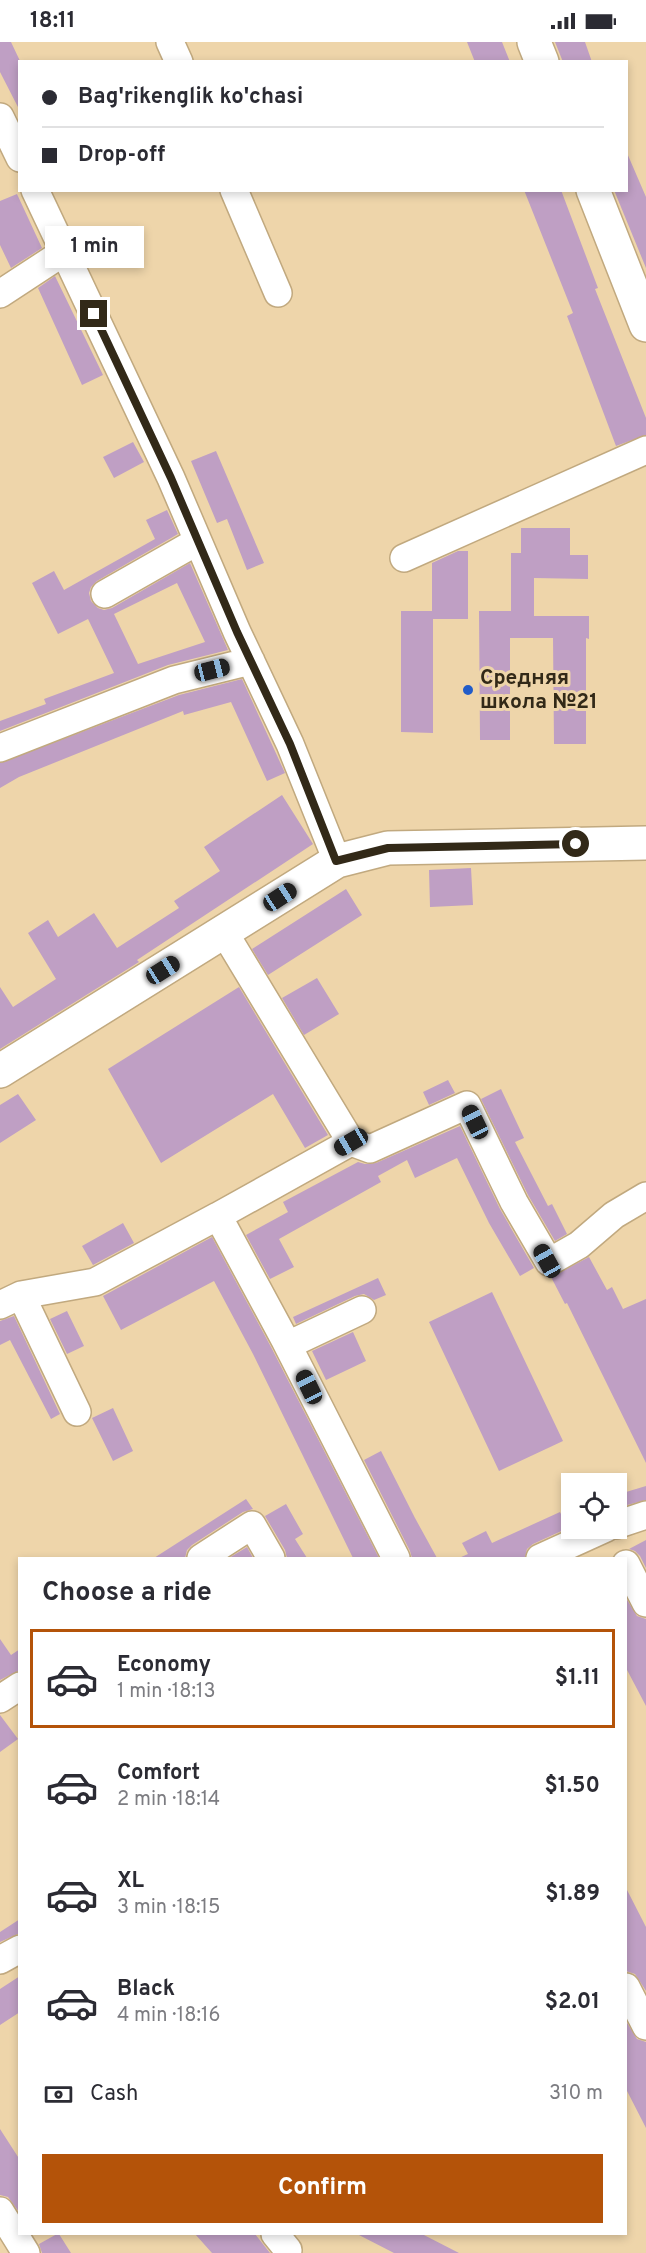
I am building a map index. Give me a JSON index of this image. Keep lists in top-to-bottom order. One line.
{"places":["Средняя школа №21"],"page":{"status":"18:11","banner":["Bag'rikenglik ko'chasi","Drop-off"],"bubble":"1 min","heading":"Choose a ride","list":[{"name":"Economy","note":"1 min · 18:13","value":"$1.11"},{"name":"Comfort","note":"2 min · 18:14","value":"$1.50"},{"name":"XL","note":"3 min · 18:15","value":"$1.89"},{"name":"Black","note":"4 min · 18:16","value":"$2.01"}],"pay":["Cash","310 m"],"buttons":"Confirm"}}
